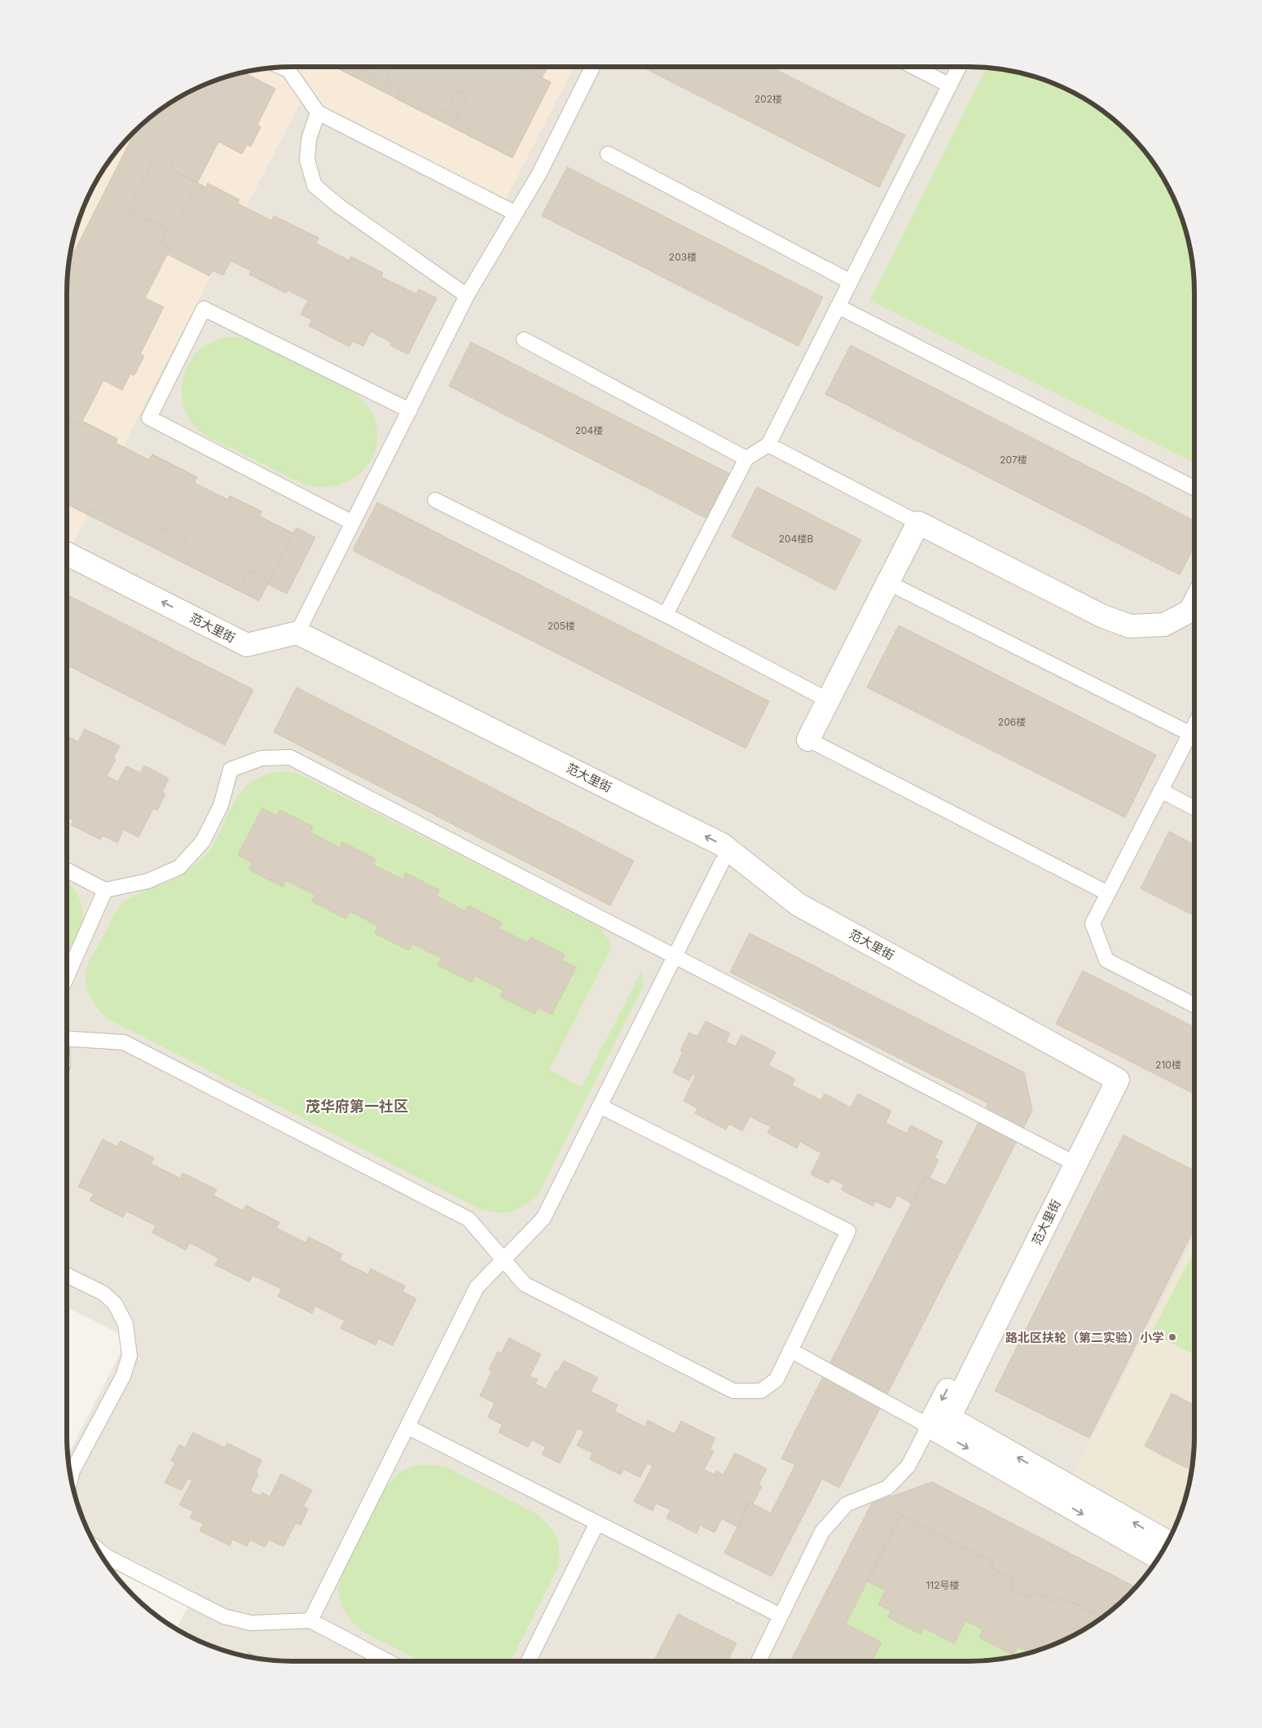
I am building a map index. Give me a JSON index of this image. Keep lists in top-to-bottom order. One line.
{"streets":{"street":["范大里街"]},"districts":["茂华府第一社区"],"places":["路北区扶轮（第二实验）小学"],"house_numbers":["202楼","203楼","204楼","207楼","204楼B","205楼","206楼","210楼","112号楼"]}
